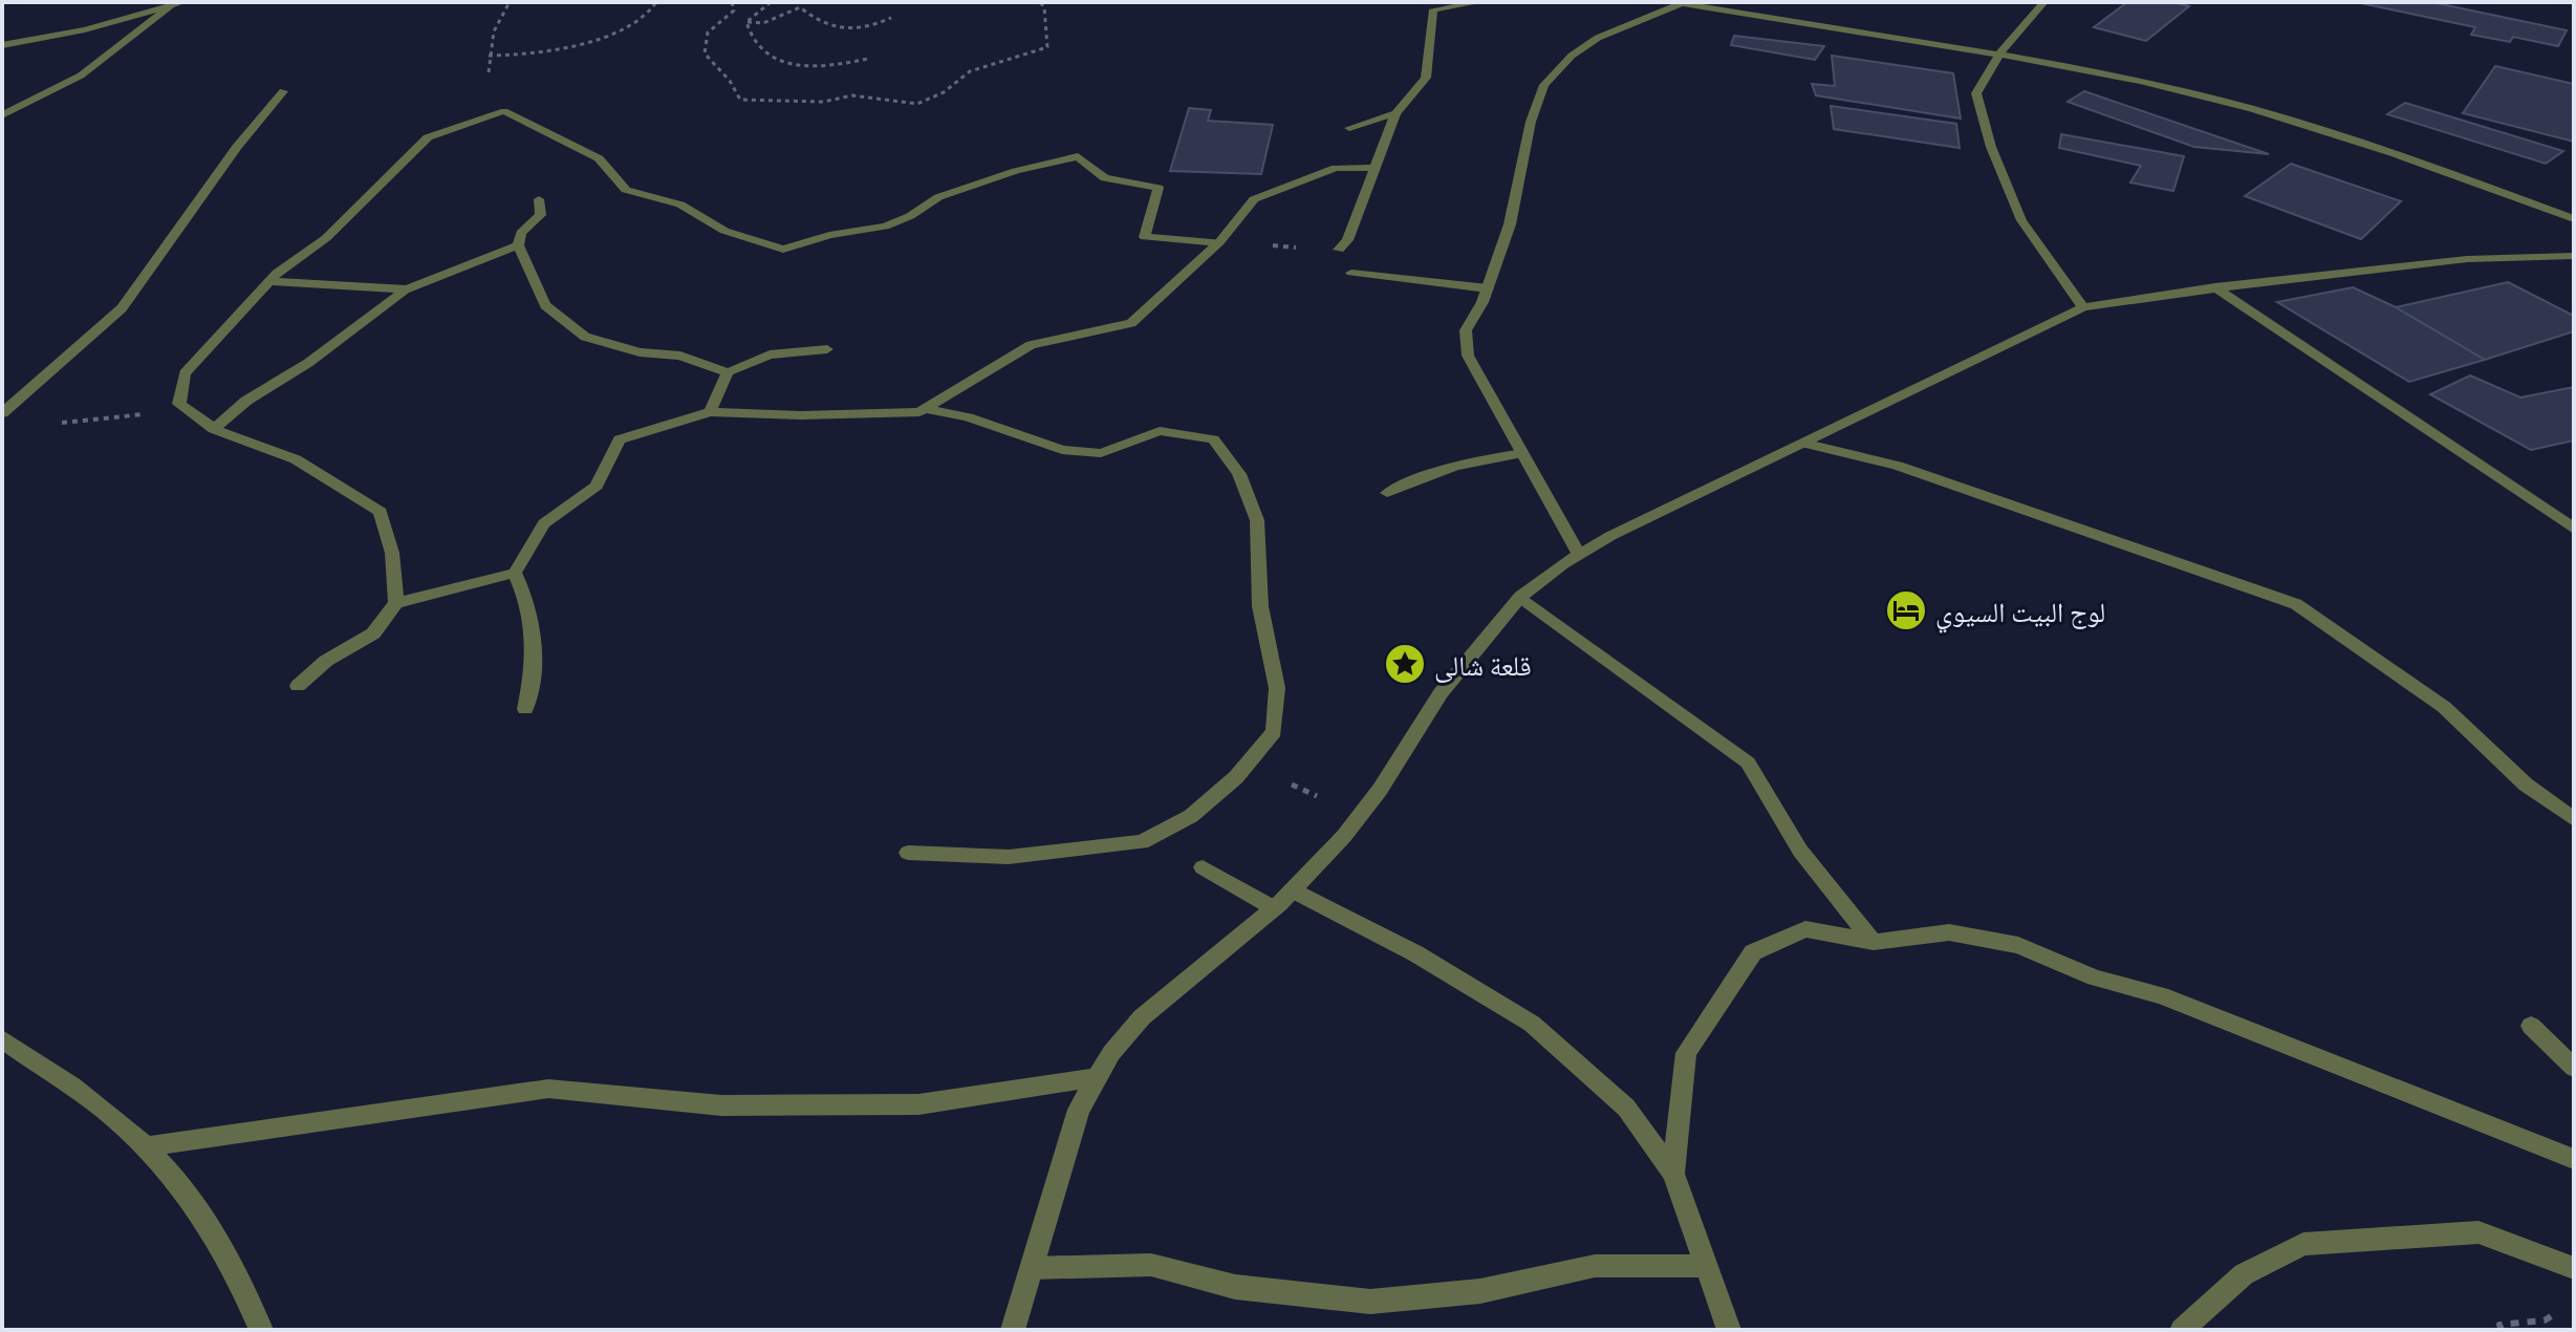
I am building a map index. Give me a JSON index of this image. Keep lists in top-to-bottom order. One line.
{"places":{"hotel":["لوج البيت السيوي"],"place":["قلعة شالى"]}}
